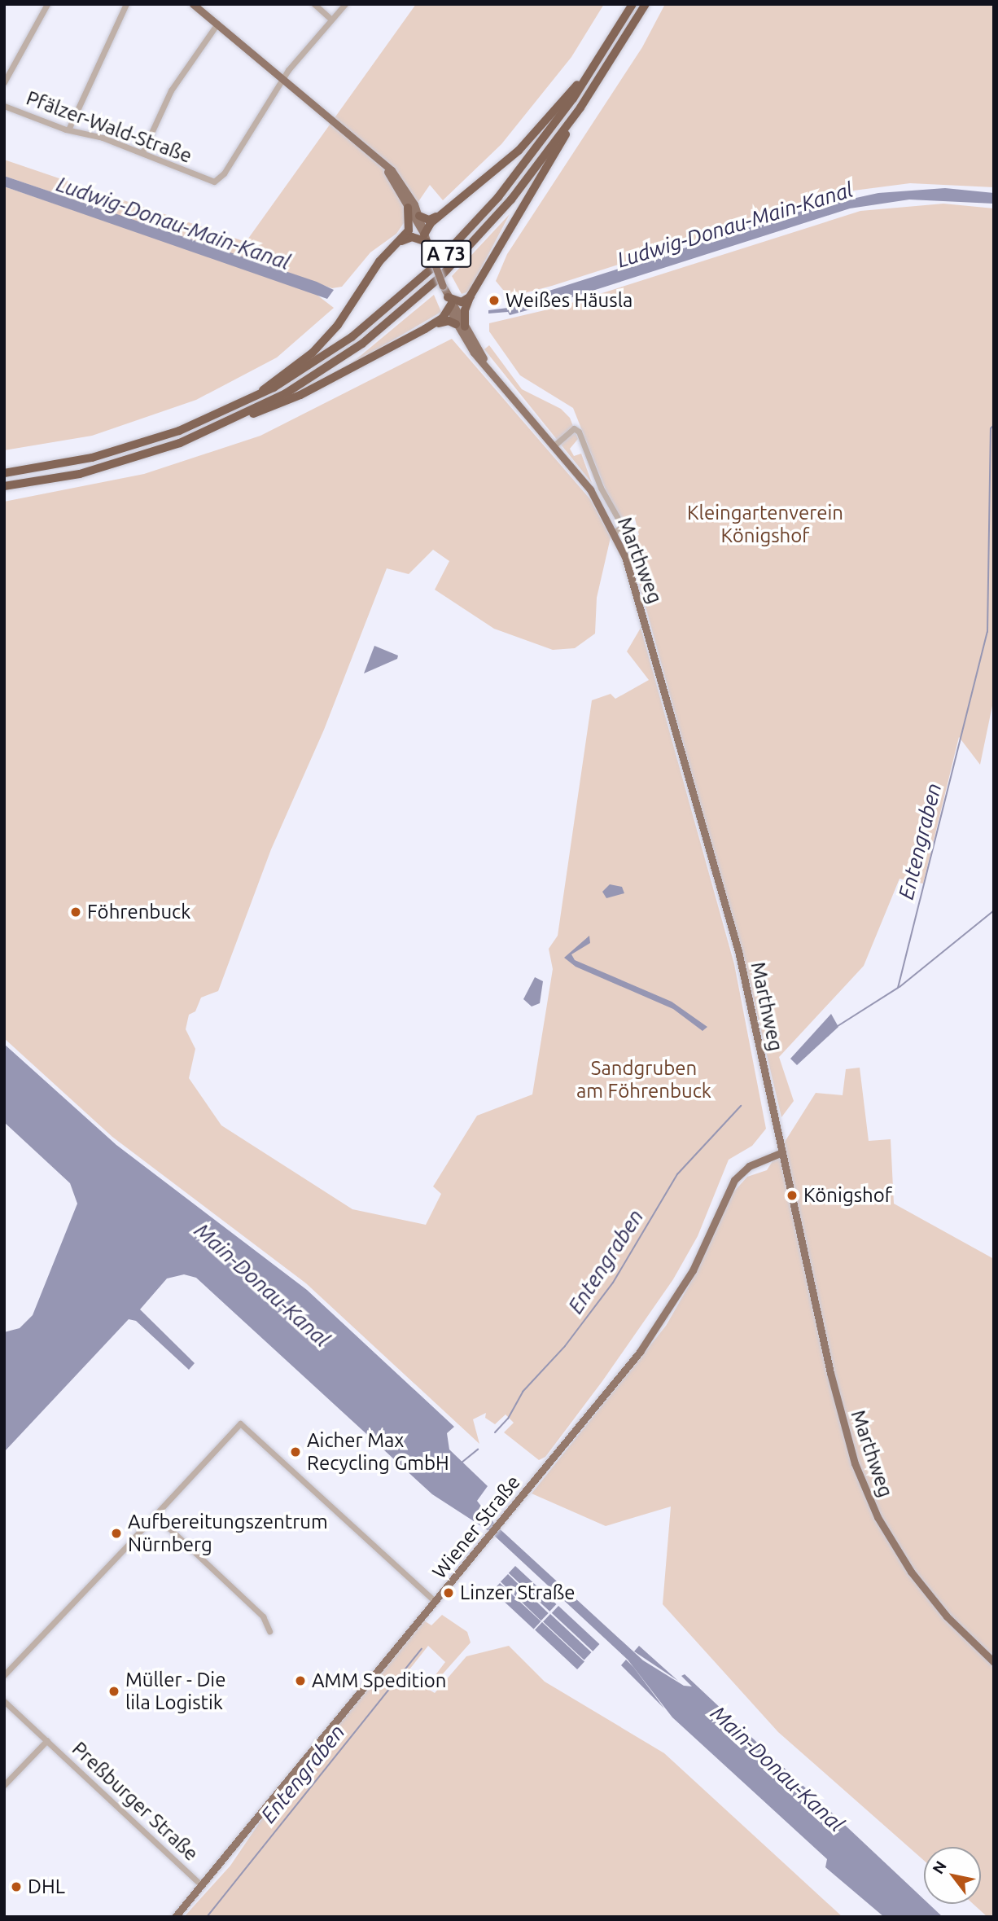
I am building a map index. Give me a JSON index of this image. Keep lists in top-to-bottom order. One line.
{"streets":{"highway":["A 73"],"main road":["Marthweg","Wiener Straße"],"street":["Pfälzer-Wald-Straße","Preßburger Straße"]},"crossings":[["A 73","Marthweg"],["Marthweg","Wiener Straße"],["Wiener Straße","Preßburger Straße"]],"water":["Ludwig-Donau-Main-Kanal","Entengraben","Main-Donau-Kanal"],"parks":["Kleingartenverein Königshof","Sandgruben am Föhrenbuck"],"places":["Weißes Häusla","Föhrenbuck","Königshof","Aicher Max Recycling GmbH","Aufbereitungszentrum Nürnberg","Linzer Straße","AMM Spedition","Müller - Die lila Logistik","DHL"],"north":"top left"}
